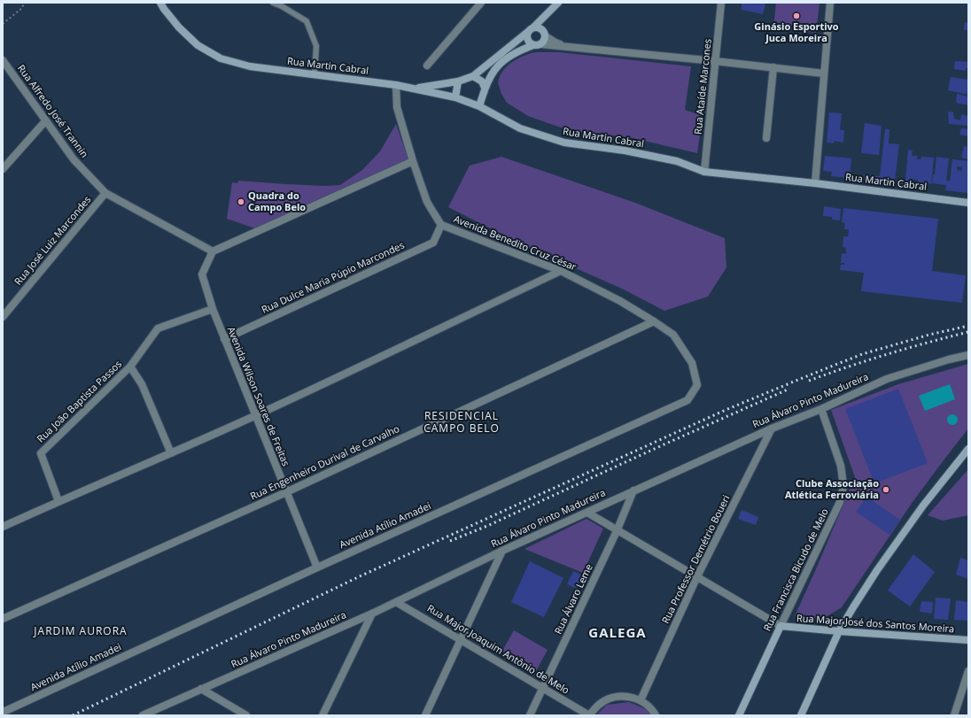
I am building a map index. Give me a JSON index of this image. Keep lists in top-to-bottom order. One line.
{"streets":{"main road":["Rua Martin Cabral","Rua Francisca Bicudo de Melo","Rua Major José dos Santos Moreira"],"street":["Rua Ataíde Marcones","Rua Alfredo José Trannin","Rua José Luiz Marcondes","Avenida Benedito Cruz César","Rua Dulce Maria Púpio Marcondes","Avenida Wilson Soares de Freitas","Rua Álvaro Pinto Madureira","Rua João Baptista Passos","Rua Engenheiro Durival de Carvalho","Avenida Atílio Amadei","Rua Professor Demétrio Boueri","Rua Álvaro Leme","Rua Major Joaquim Antônio de Melo"]},"crossings":[["Rua Martin Cabral","Rua Ataíde Marcones"],["Rua Martin Cabral","Avenida Benedito Cruz César"],["Rua Alfredo José Trannin","Rua José Luiz Marcondes"],["Rua Alfredo José Trannin","Avenida Wilson Soares de Freitas"],["Avenida Benedito Cruz César","Rua Dulce Maria Púpio Marcondes"],["Avenida Benedito Cruz César","Rua Engenheiro Durival de Carvalho"],["Avenida Benedito Cruz César","Avenida Atílio Amadei"],["Rua Dulce Maria Púpio Marcondes","Avenida Wilson Soares de Freitas"],["Avenida Wilson Soares de Freitas","Rua Engenheiro Durival de Carvalho"],["Avenida Wilson Soares de Freitas","Avenida Atílio Amadei"],["Rua Álvaro Pinto Madureira","Rua Professor Demétrio Boueri"],["Rua Álvaro Pinto Madureira","Rua Francisca Bicudo de Melo"],["Rua Álvaro Pinto Madureira","Rua Álvaro Leme"],["Rua Álvaro Pinto Madureira","Rua Major Joaquim Antônio de Melo"],["Rua Engenheiro Durival de Carvalho","Avenida Atílio Amadei"],["Rua Francisca Bicudo de Melo","Rua Major José dos Santos Moreira"],["Rua Álvaro Leme","Rua Major Joaquim Antônio de Melo"]],"districts":["RESIDENCIAL CAMPO BELO","JARDIM AURORA","GALEGA"],"places":["Ginásio Esportivo Juca Moreira","Quadra do Campo Belo","Clube Associação Atlética Ferroviária"]}
